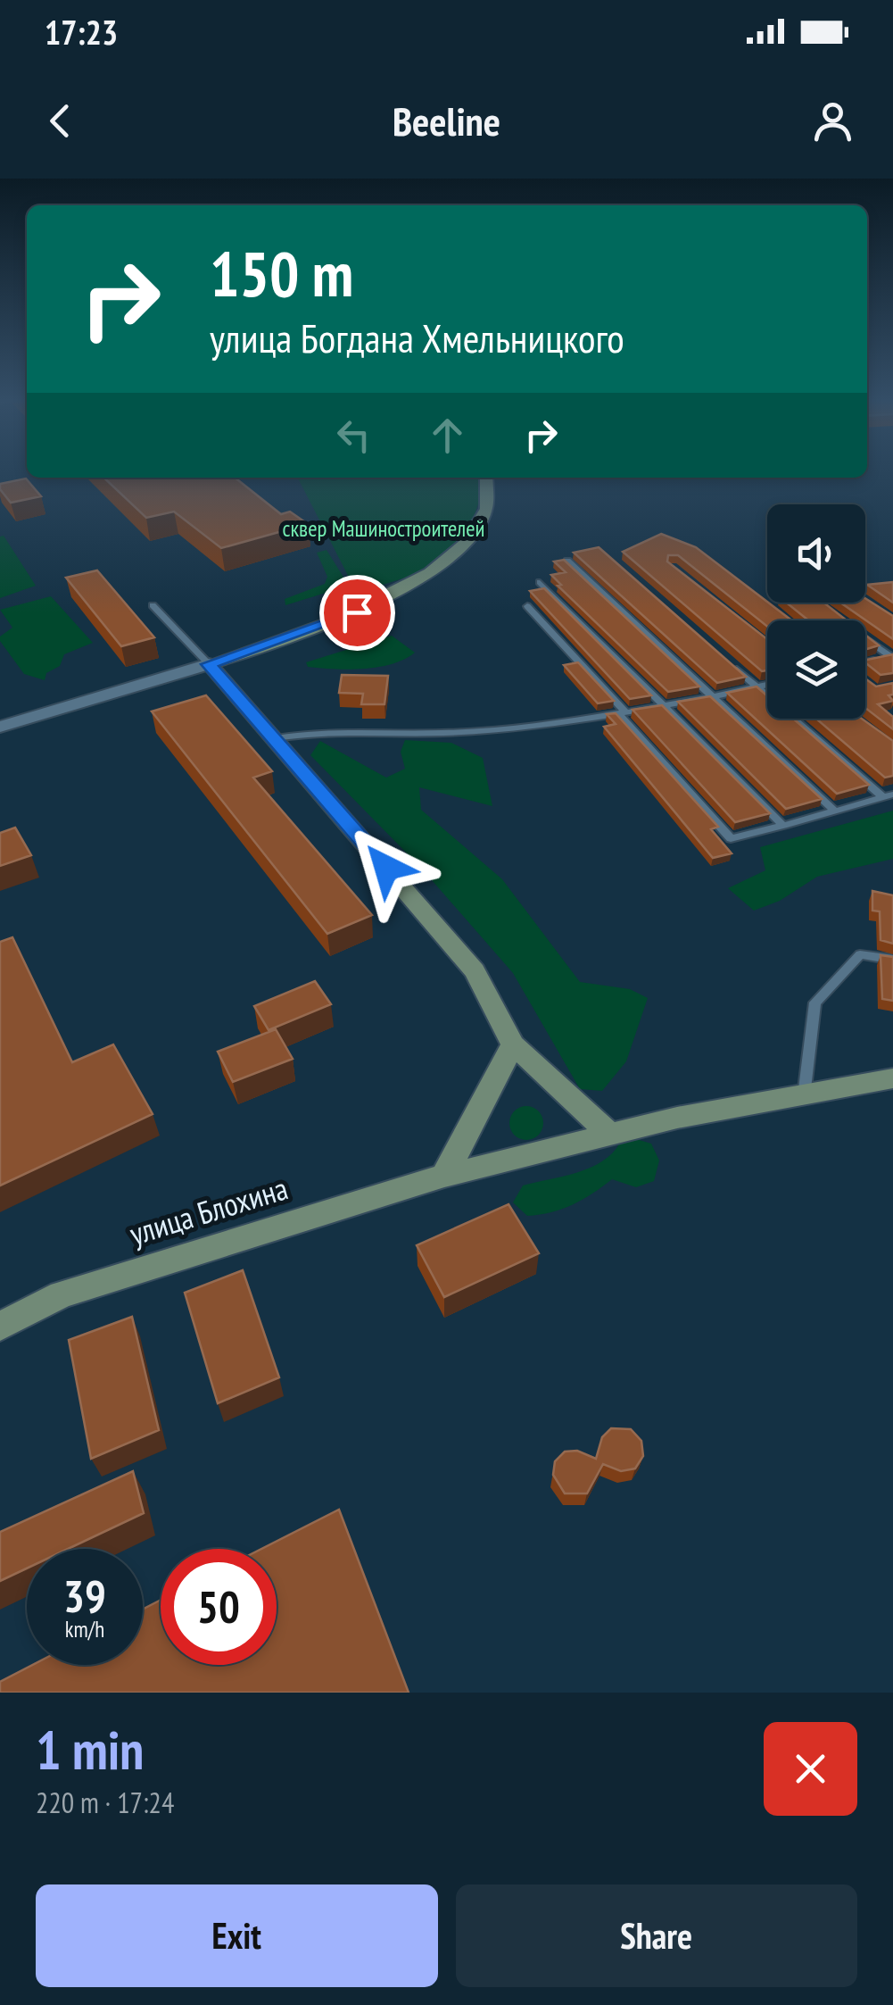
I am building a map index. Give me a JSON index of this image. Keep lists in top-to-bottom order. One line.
{"streets":{"main road":["улица Блохина"]},"parks":["сквер Машиностроителей"],"page":{"status":"17:23","header":"Beeline","turn":["150 m","улица Богдана Хмельницкого"],"speed":"39 km/h","limit":"50","heading":["1 min","220 m · 17:24"],"buttons":["Exit","Share"]}}
